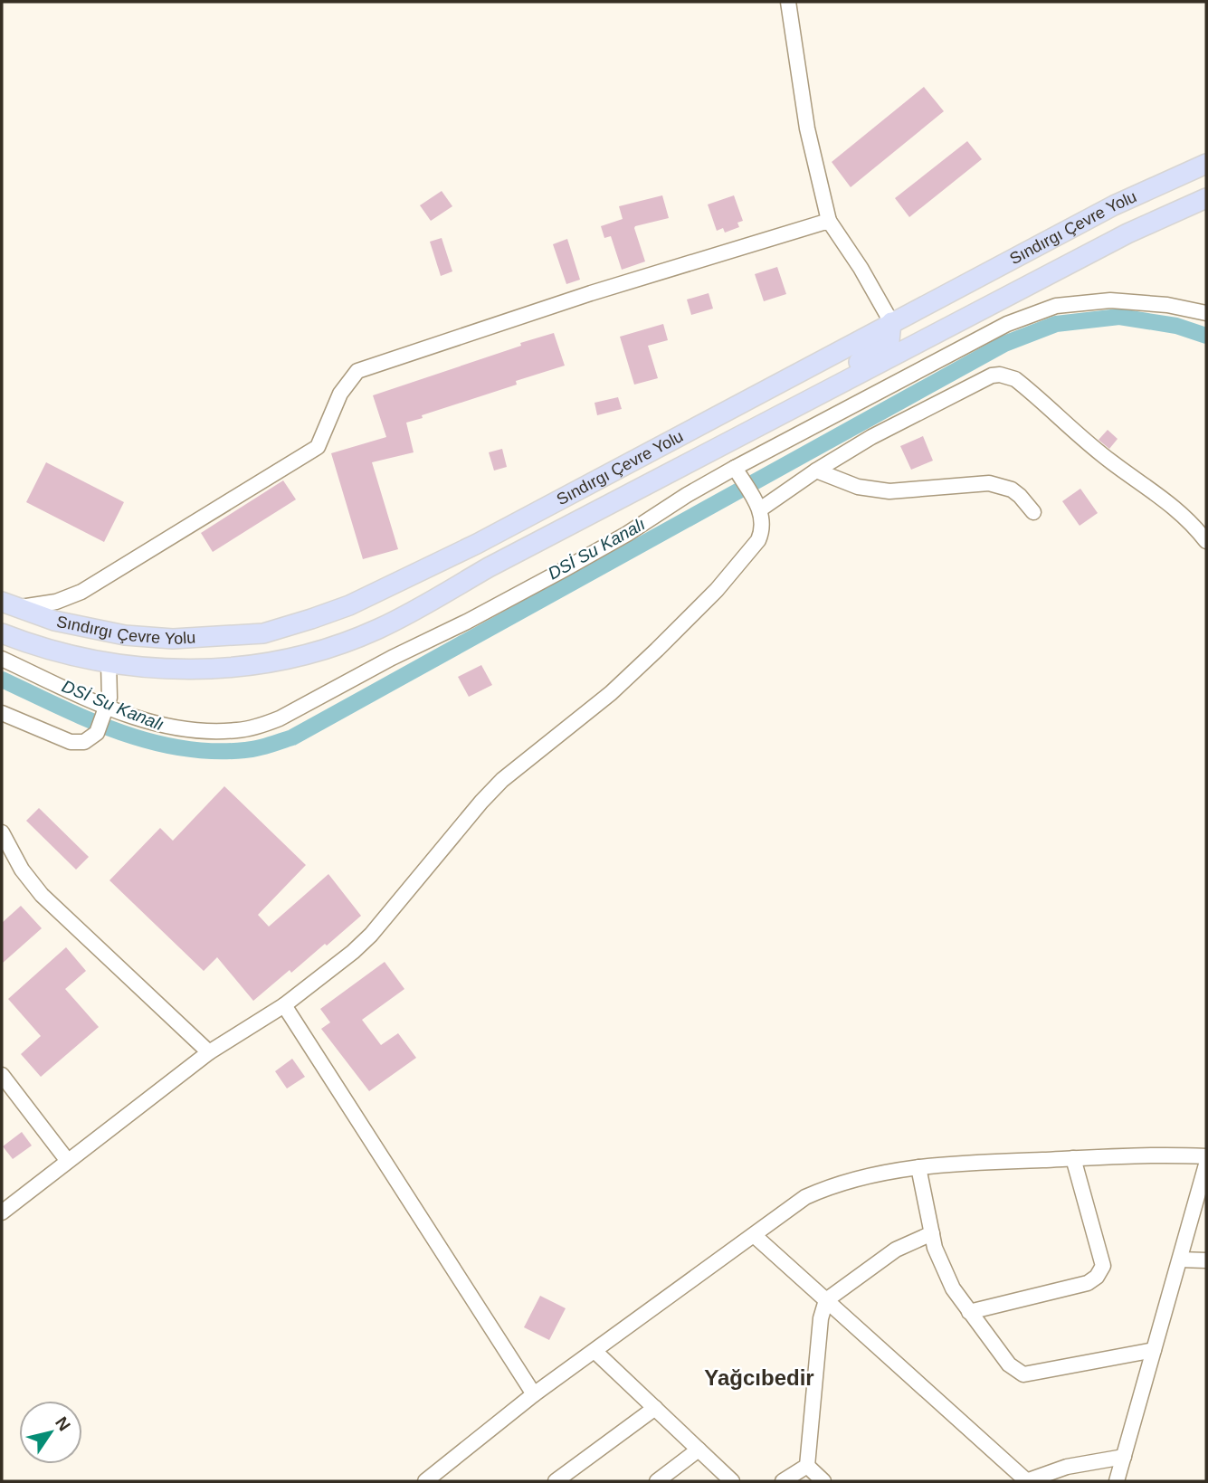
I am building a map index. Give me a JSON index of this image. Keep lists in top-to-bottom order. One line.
{"streets":{"main road":["Sındırgı Çevre Yolu"]},"districts":["Yağcıbedir"],"water":["DSİ Su Kanalı"],"north":"top right"}
